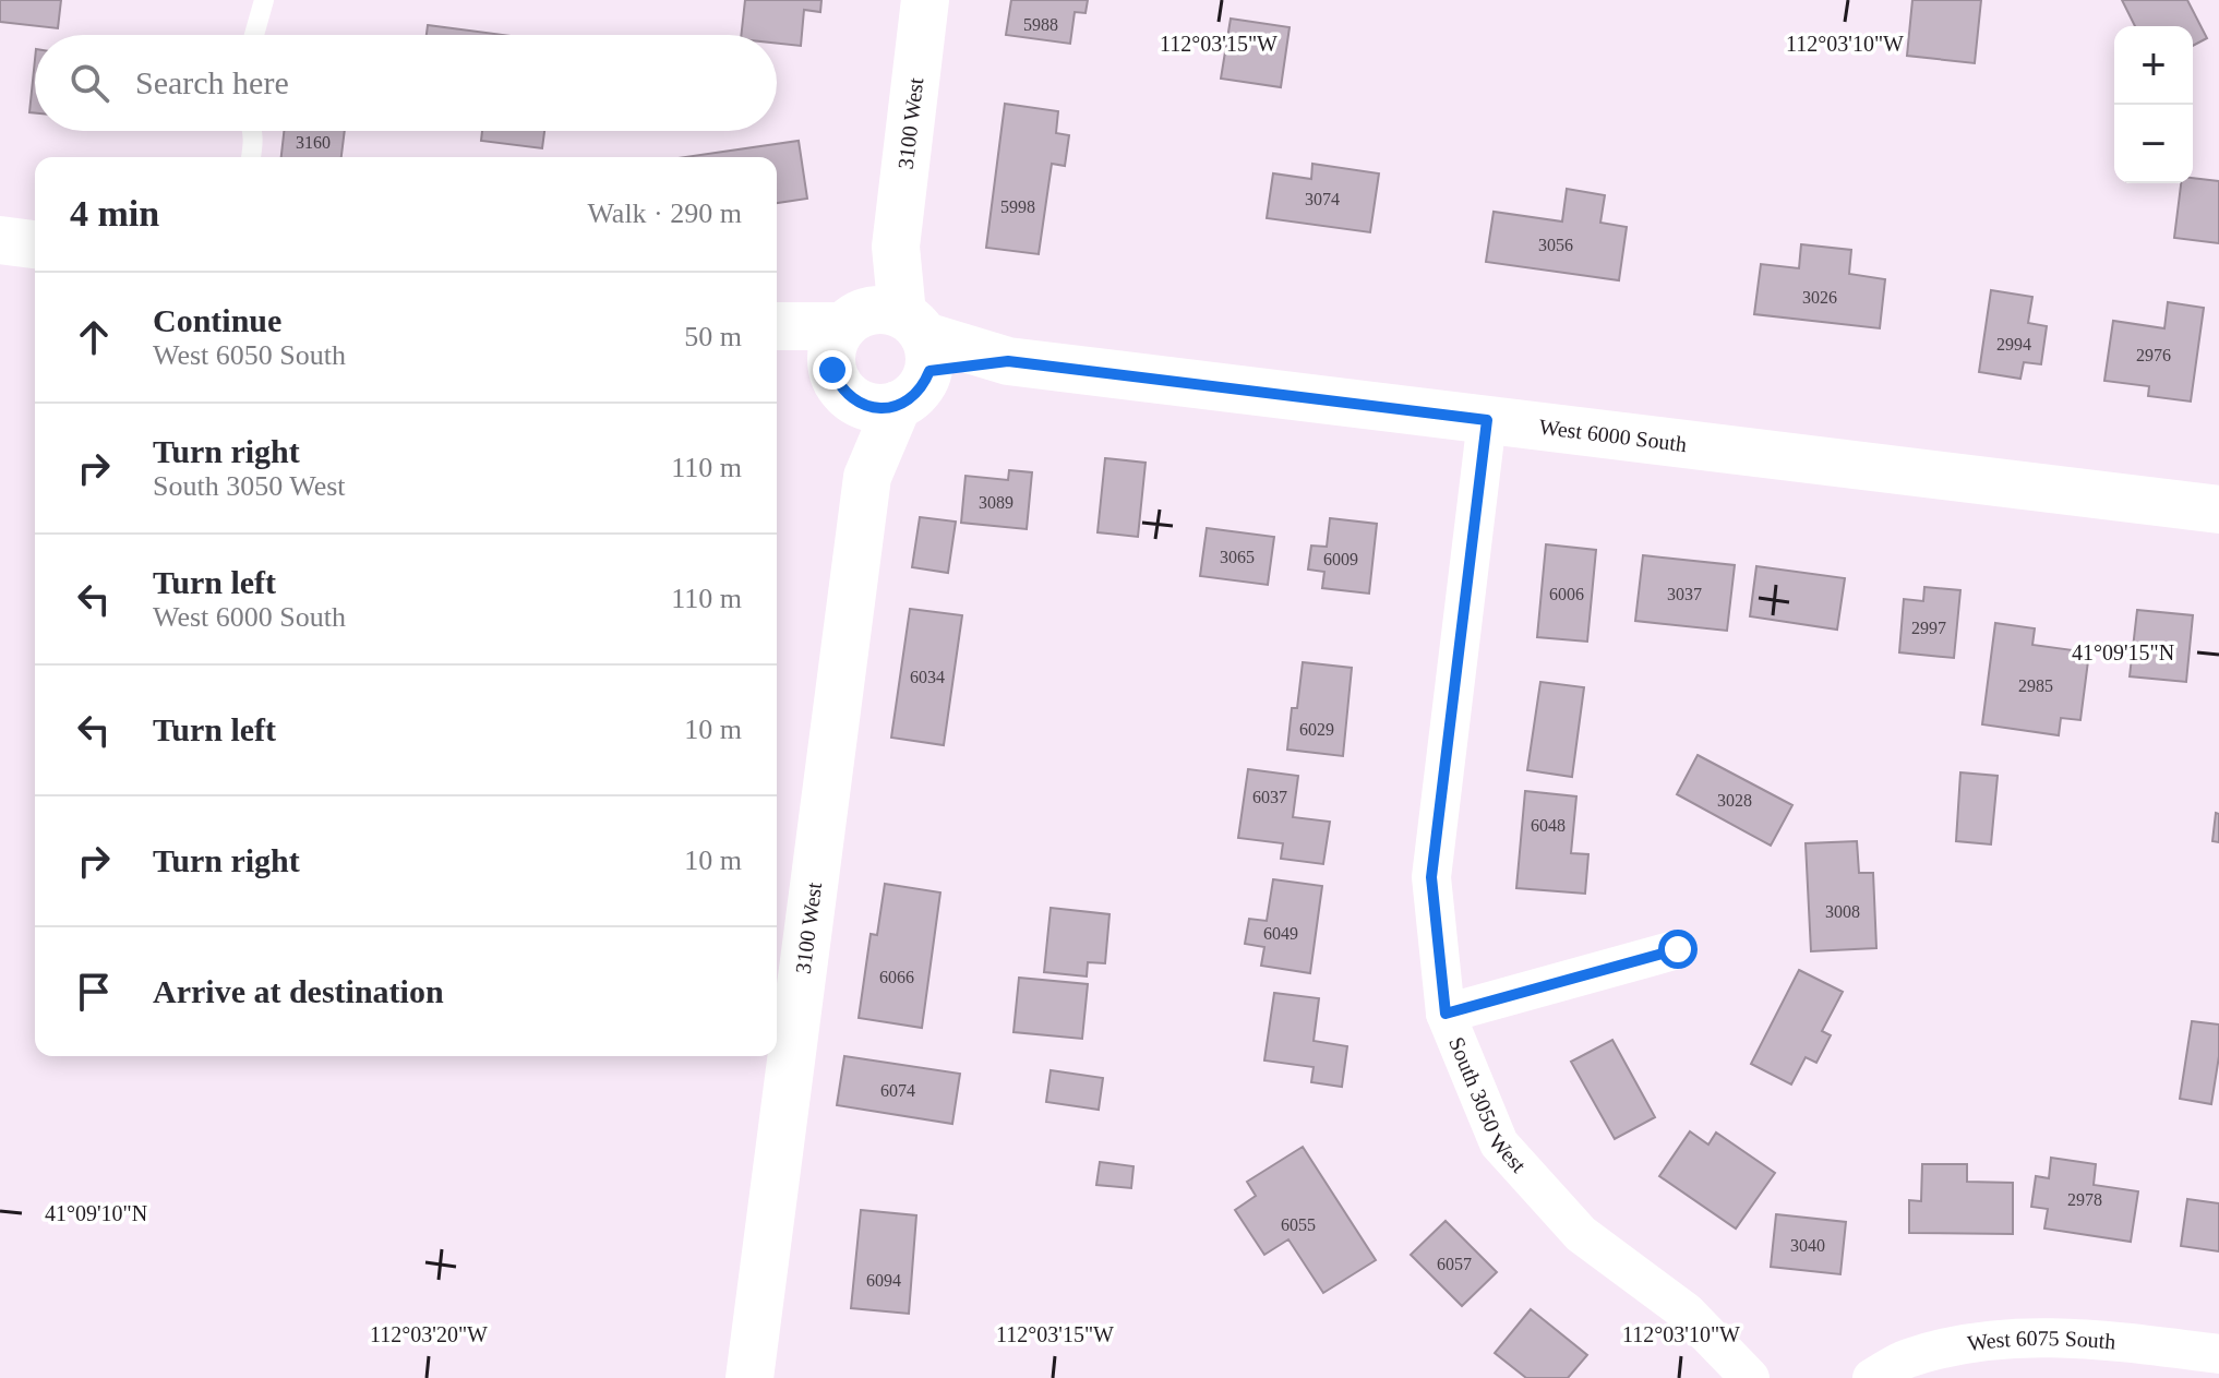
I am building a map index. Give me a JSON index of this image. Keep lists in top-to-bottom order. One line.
{"streets":{"street":["3100 West","West 6000 South","South 3050 West","West 6075 South"]},"crossings":[["3100 West","West 6000 South"],["West 6000 South","South 3050 West"]],"house_numbers":["5988","3160","3074","5998","3056","3026","2994","2976","3089","3065","6009","6006","3037","2997","6034","2985","6029","6037","3028","6048","3008","6049","6066","6074","2978","6055","3040","6057","6094"],"page":{"map_buttons":["+","−"],"search":"Search here","heading":["4 min","Walk · 290 m"],"list":[["Continue","West 6050 South","50 m"],["Turn right","South 3050 West","110 m"],["Turn left","West 6000 South","110 m"],["Turn left","10 m"],["Turn right","10 m"],"Arrive at destination"]},"coordinates":["112°03'15\"W","112°03'10\"W","41°09'15\"N","41°09'10\"N","112°03'20\"W"]}
